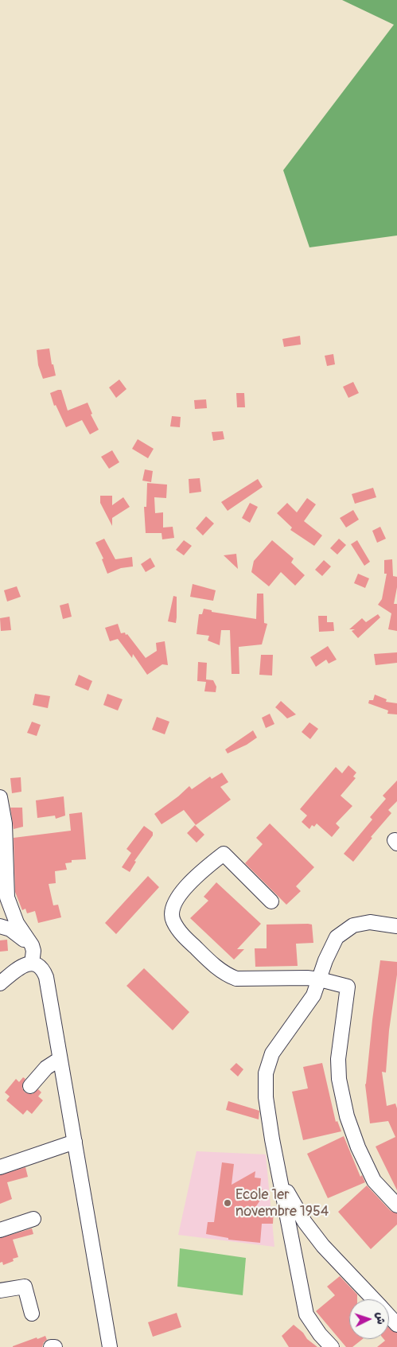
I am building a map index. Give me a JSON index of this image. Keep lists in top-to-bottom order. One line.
{"places":["Ecole 1er novembre 1954"],"north":"right"}
